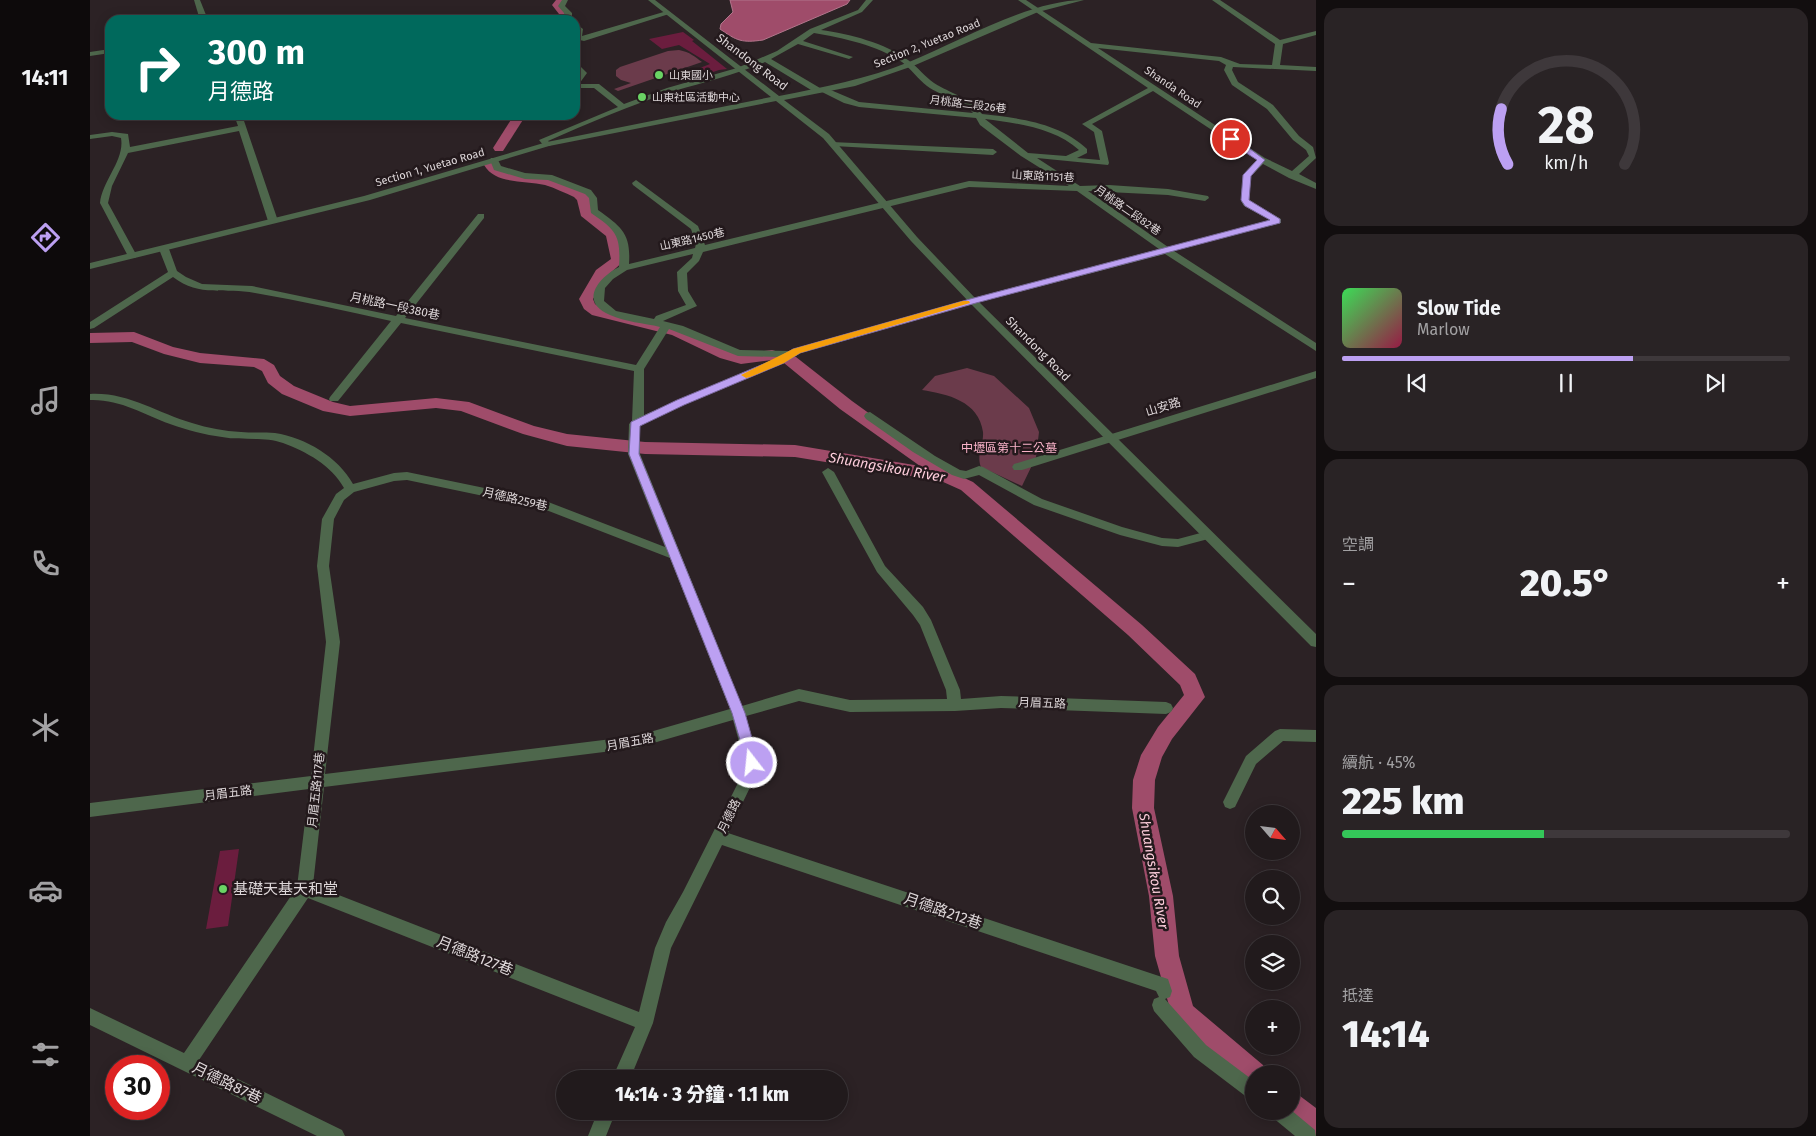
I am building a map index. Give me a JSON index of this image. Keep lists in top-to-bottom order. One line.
{"streets":{"street":["Section 2, Yuetao Road","Shandong Road","Shanda Road","月桃路二段26巷","Section 1, Yuetao Road","山東路1151巷","月桃路二段82巷","山東路1450巷","月桃路一段380巷","山安路","月德路259巷","月眉五路","月眉五路117巷","月德路","月德路212巷","月德路127巷","月德路87巷"]},"crossings":[["Section 2, Yuetao Road","Shandong Road"],["Section 2, Yuetao Road","Shanda Road"],["Section 2, Yuetao Road","月桃路二段26巷"],["Section 2, Yuetao Road","Section 1, Yuetao Road"],["Section 2, Yuetao Road","月桃路二段82巷"],["Shandong Road","Section 1, Yuetao Road"],["Shandong Road","山東路1151巷"],["Shandong Road","山東路1450巷"],["Shandong Road","山安路"],["月桃路二段26巷","月桃路二段82巷"],["山東路1151巷","月桃路二段82巷"],["山東路1151巷","山東路1450巷"],["月桃路一段380巷","月德路"],["月德路259巷","月眉五路117巷"],["月德路259巷","月德路"],["月眉五路","月眉五路117巷"],["月眉五路","月德路"],["月眉五路117巷","月德路127巷"],["月眉五路117巷","月德路87巷"],["月德路","月德路212巷"],["月德路","月德路127巷"]],"water":["Shuangsikou River"],"parks":["中壢區第十二公墓"],"places":["山東國小","山東社區活動中心","基礎天基天和堂"],"north":"bottom right","page":{"tabs":"14:11","turn":["300 m","月德路"],"song":["Slow Tide","Marlow"],"tile":["空調",["續航 · 45%","225 km"],["抵達","14:14"]],"heat":["−","20.5°","+"],"map_buttons":["+","−"],"limit":"30","trip":"14:14 · 3 分鐘 · 1.1 km","gauge":["28","km/h"]}}
